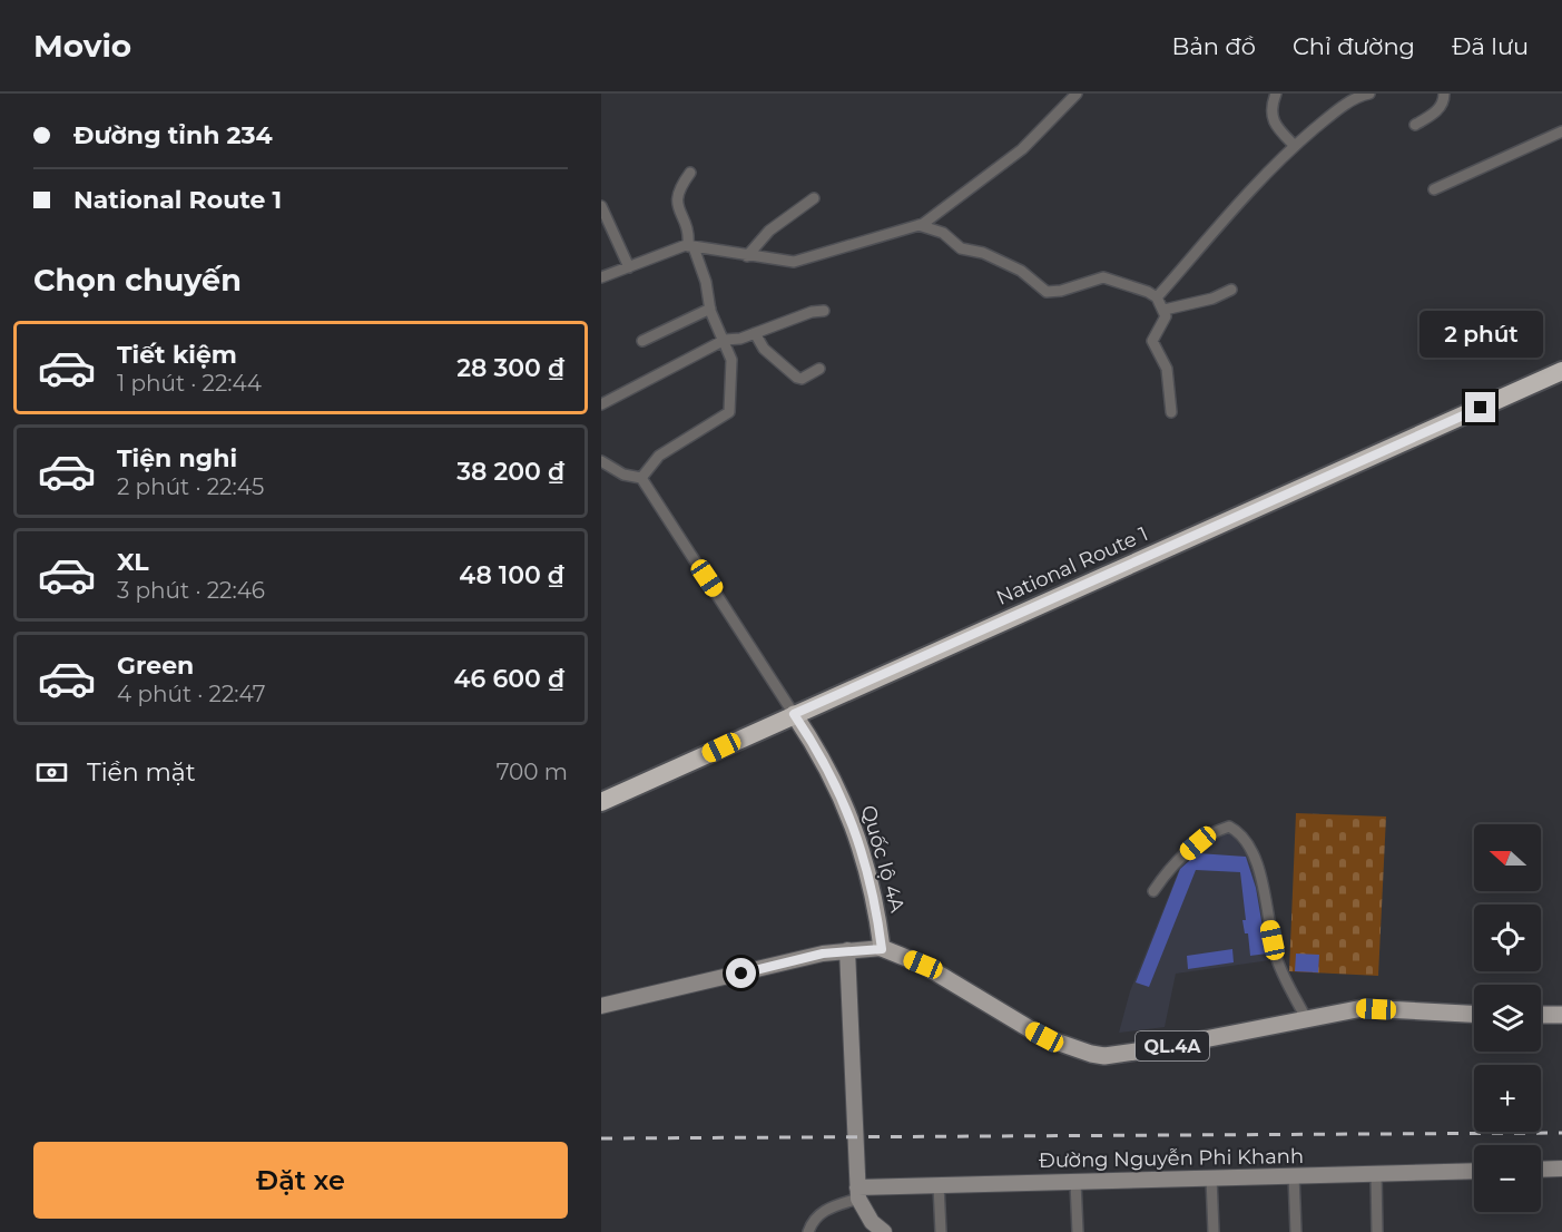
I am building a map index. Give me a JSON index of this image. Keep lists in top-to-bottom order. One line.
{"streets":{"highway":["National Route 1"],"main road":["Quốc lộ 4A","QL.4A"],"street":["Đường Nguyễn Phi Khanh"]},"crossings":[["National Route 1","Quốc lộ 4A"],["Quốc lộ 4A","QL.4A"]],"north":"left","page":{"header":"Movio","nav":["Bản đồ","Chỉ đường","Đã lưu"],"banner":["Đường tỉnh 234","National Route 1"],"heading":"Chọn chuyến","bubble":"2 phút","list":[{"name":"Tiết kiệm","note":"1 phút · 22:44","value":"28 300 ₫"},{"name":"Tiện nghi","note":"2 phút · 22:45","value":"38 200 ₫"},{"name":"XL","note":"3 phút · 22:46","value":"48 100 ₫"},{"name":"Green","note":"4 phút · 22:47","value":"46 600 ₫"}],"pay":["Tiền mặt","700 m"],"map_buttons":["+","−"],"buttons":"Đặt xe"}}
